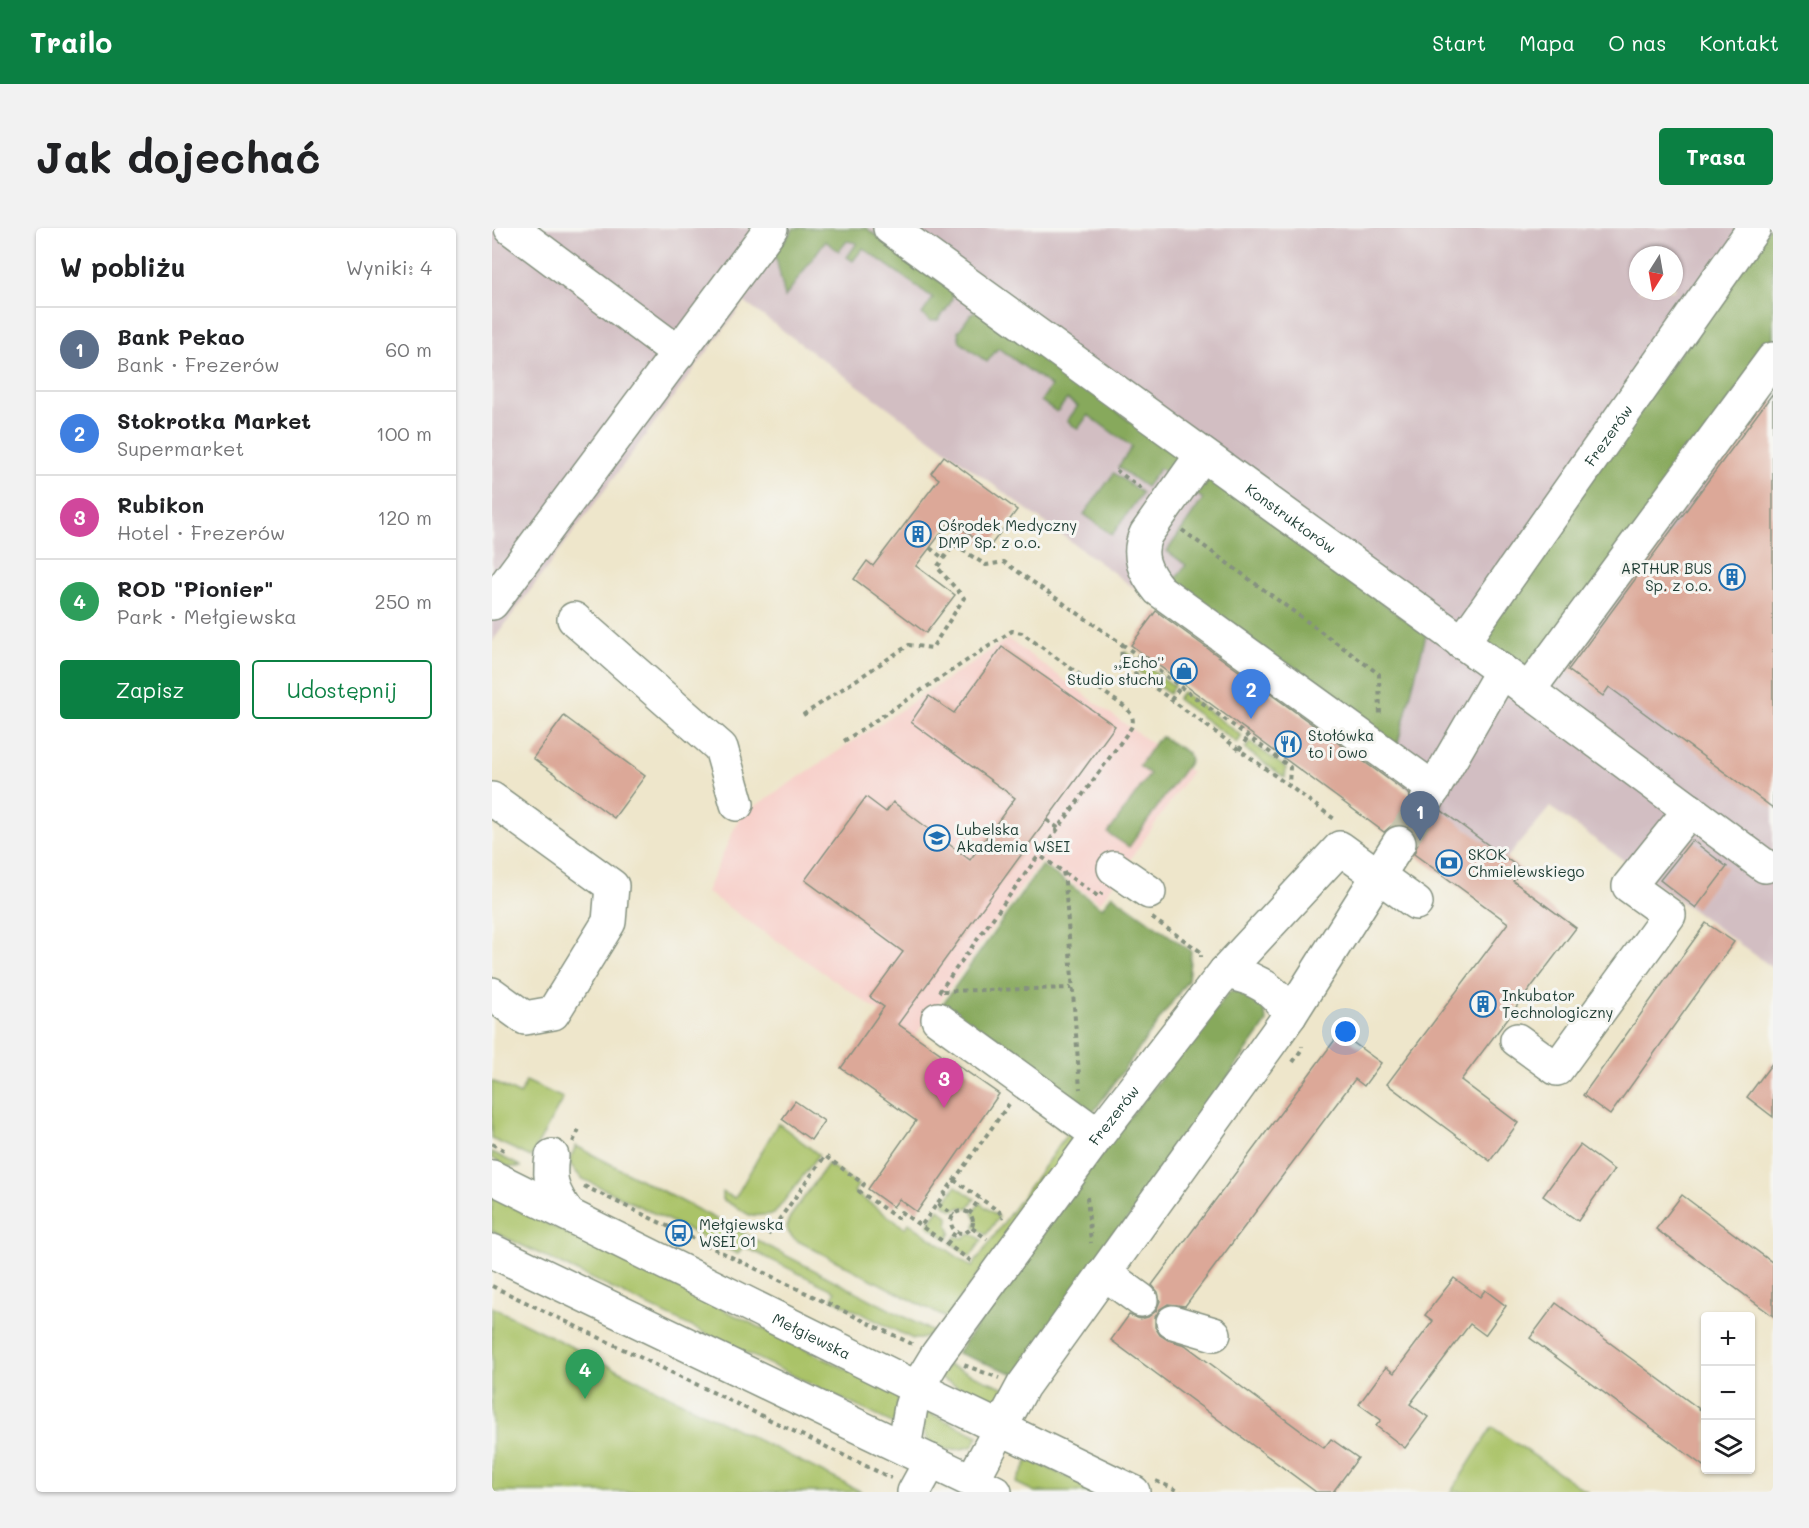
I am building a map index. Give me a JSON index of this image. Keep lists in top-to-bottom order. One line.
{"streets":{"street":["Frezerów","Konstruktorów","Mełgiewska"]},"crossings":[["Frezerów","Konstruktorów"],["Frezerów","Mełgiewska"]],"places":{"building":["Ośrodek Medyczny DMP Sp. z o.o.","ARTHUR BUS Sp. z o.o.","Inkubator Technologiczny"],"shop":[",,Echo'' Studio słuchu"],"restaurant":["Stołówka to i owo"],"school or university":["Lubelska Akademia WSEI"],"bank":["SKOK Chmielewskiego"],"bus stop":["Mełgiewska WSEI 01"]},"north":"bottom","page":{"header":"Trailo","nav":["Start","Mapa","O nas","Kontakt"],"buttons":["Trasa",["Zapisz","Udostępnij"]],"title":"Jak dojechać","heading":["W pobliżu","Wyniki: 4"],"list":[{"mark":"1","name":"Bank Pekao","note":"Bank · Frezerów","value":"60 m"},{"mark":"2","name":"Stokrotka Market","note":"Supermarket","value":"100 m"},{"mark":"3","name":"Rubikon","note":"Hotel · Frezerów","value":"120 m"},{"mark":"4","name":"ROD \"Pionier\"","note":"Park · Mełgiewska","value":"250 m"}],"pins":["2","1","3","4"],"map_buttons":["+","−"]}}
